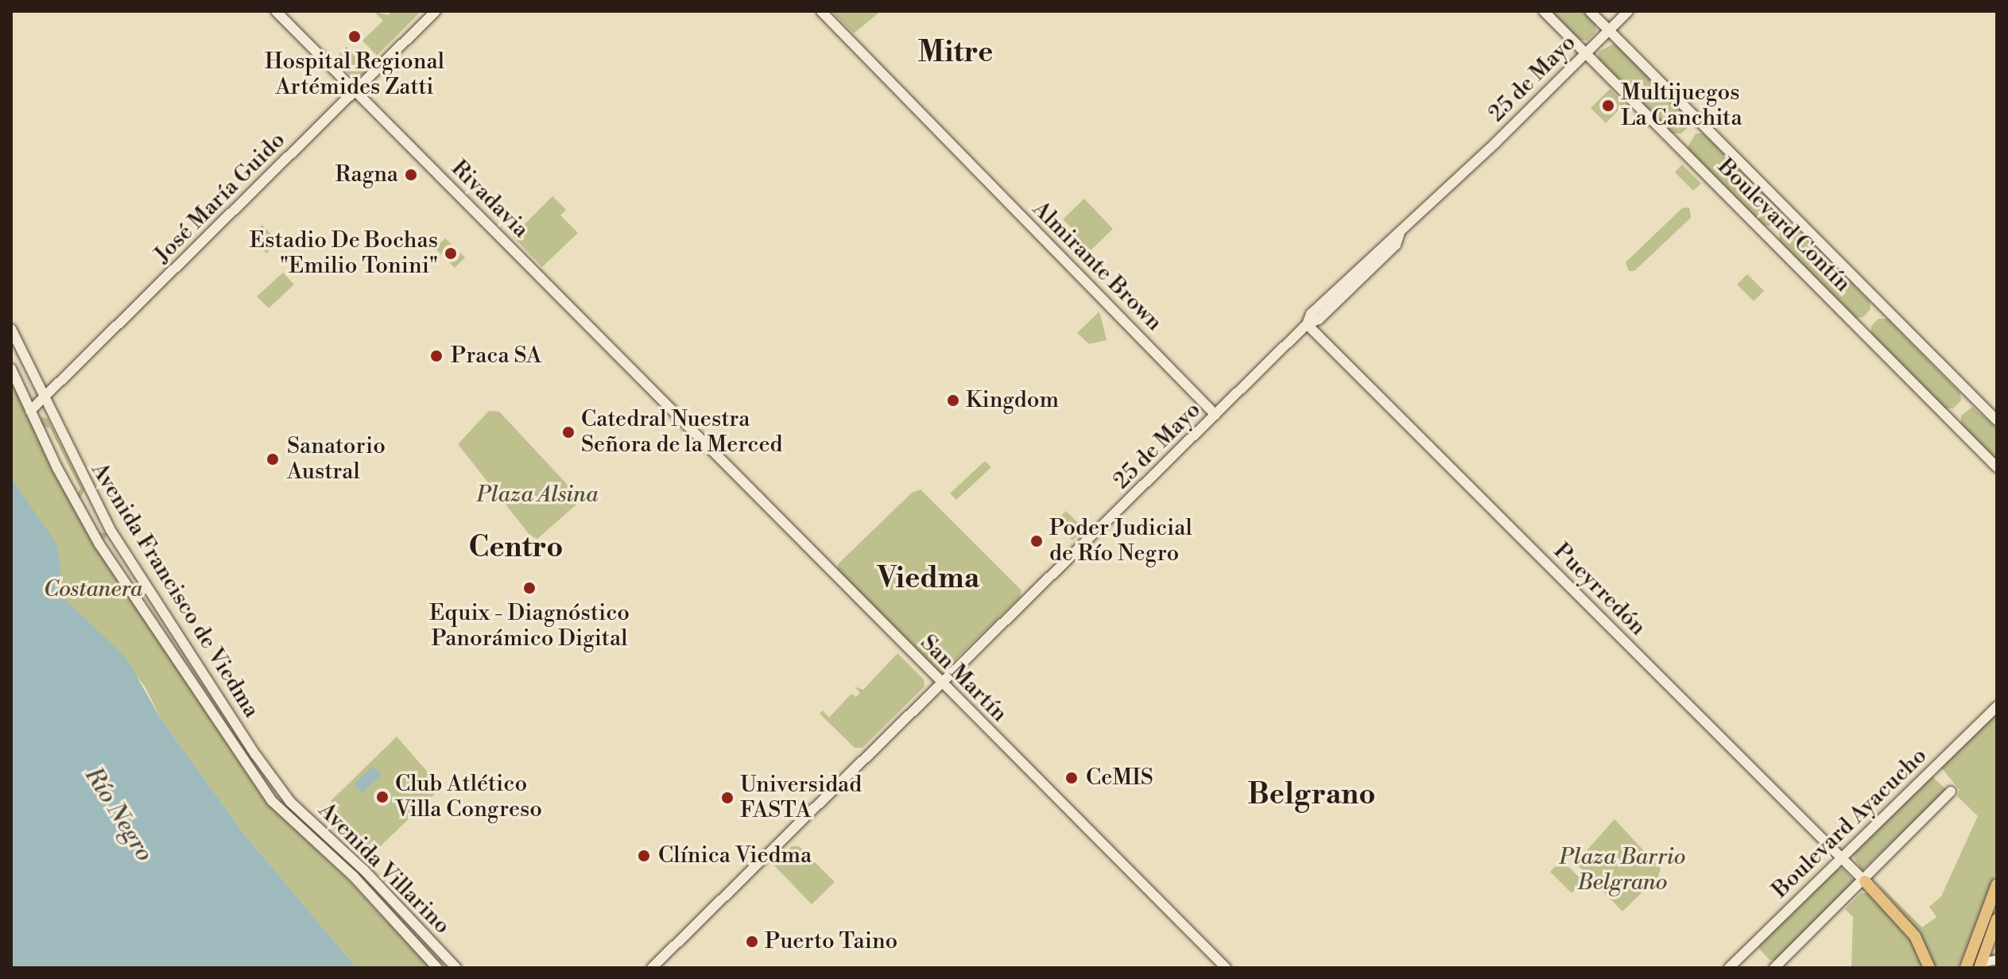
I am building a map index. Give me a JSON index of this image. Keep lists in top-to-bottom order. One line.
{"streets":{"main road":["25 de Mayo","José María Guido","Rivadavia","Boulevard Contín","Almirante Brown","Pueyrredón","Avenida Francisco de Viedma","San Martín","Boulevard Ayacucho","Avenida Villarino"]},"crossings":[["25 de Mayo","Boulevard Contín"],["25 de Mayo","Almirante Brown"],["25 de Mayo","Pueyrredón"],["25 de Mayo","San Martín"],["José María Guido","Rivadavia"],["José María Guido","Avenida Francisco de Viedma"],["Rivadavia","San Martín"],["Pueyrredón","Boulevard Ayacucho"],["Avenida Francisco de Viedma","Avenida Villarino"]],"districts":["Mitre","Centro","Viedma","Belgrano"],"water":["Río Negro"],"parks":["Plaza Alsina","Costanera","Plaza Barrio Belgrano"],"places":["Hospital Regional Artémides Zatti","Multijuegos La Canchita","Ragna","Estadio De Bochas \"Emilio Tonini\"","Praca SA","Kingdom","Catedral Nuestra Señora de la Merced","Sanatorio Austral","Poder Judicial de Río Negro","Equix - Diagnóstico Panorámico Digital","CeMIS","Club Atlético Villa Congreso","Universidad FASTA","Clínica Viedma","Puerto Taino"]}
